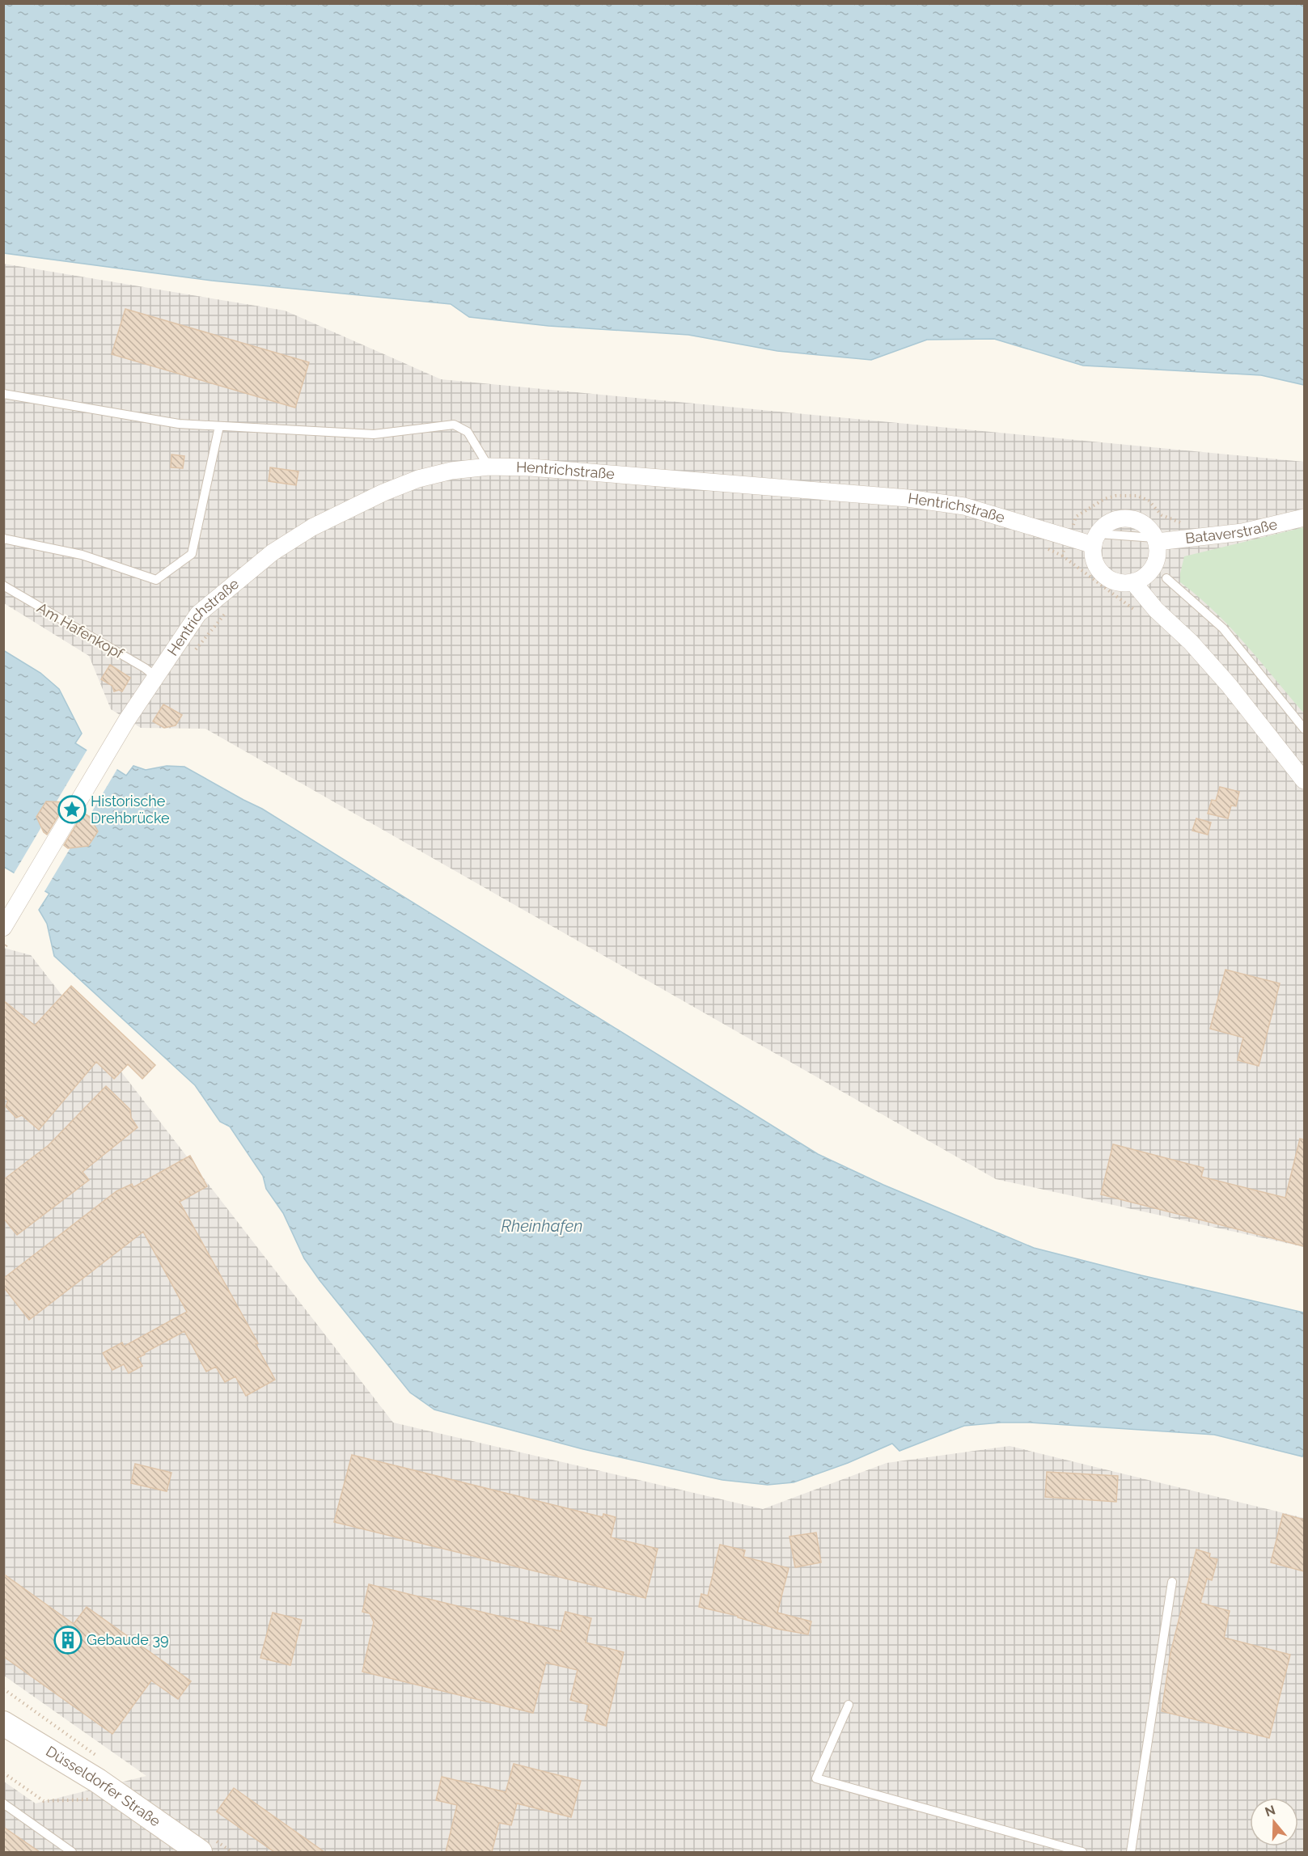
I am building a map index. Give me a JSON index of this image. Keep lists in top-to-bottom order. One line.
{"streets":{"main road":["Düsseldorfer Straße"],"street":["Hentrichstraße","Bataverstraße"],"lane":["Am Hafenkopf"]},"crossings":[["Hentrichstraße","Bataverstraße"],["Hentrichstraße","Am Hafenkopf"]],"water":["Rheinhafen"],"places":{"place":["Historische Drehbrücke"],"building":["Gebaude 39"]},"north":"top"}
